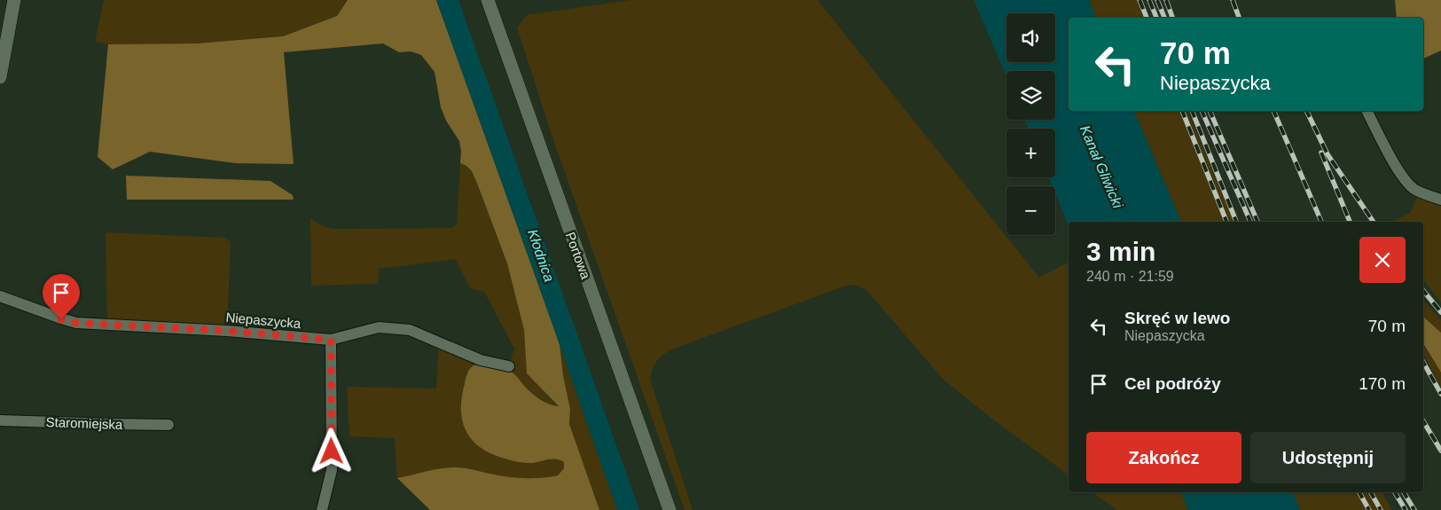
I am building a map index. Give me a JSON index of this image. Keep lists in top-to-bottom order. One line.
{"streets":{"street":["Portowa","Niepaszycka","Staromiejska"]},"water":["Kanał Gliwicki","Kłodnica"],"page":{"map_buttons":["+","−"],"turn":["70 m","Niepaszycka"],"heading":["3 min","240 m · 21:59"],"list":[{"name":"Skręć w lewo","note":"Niepaszycka","value":"70 m"},{"name":"Cel podróży","value":"170 m"}],"buttons":["Zakończ","Udostępnij"]}}
